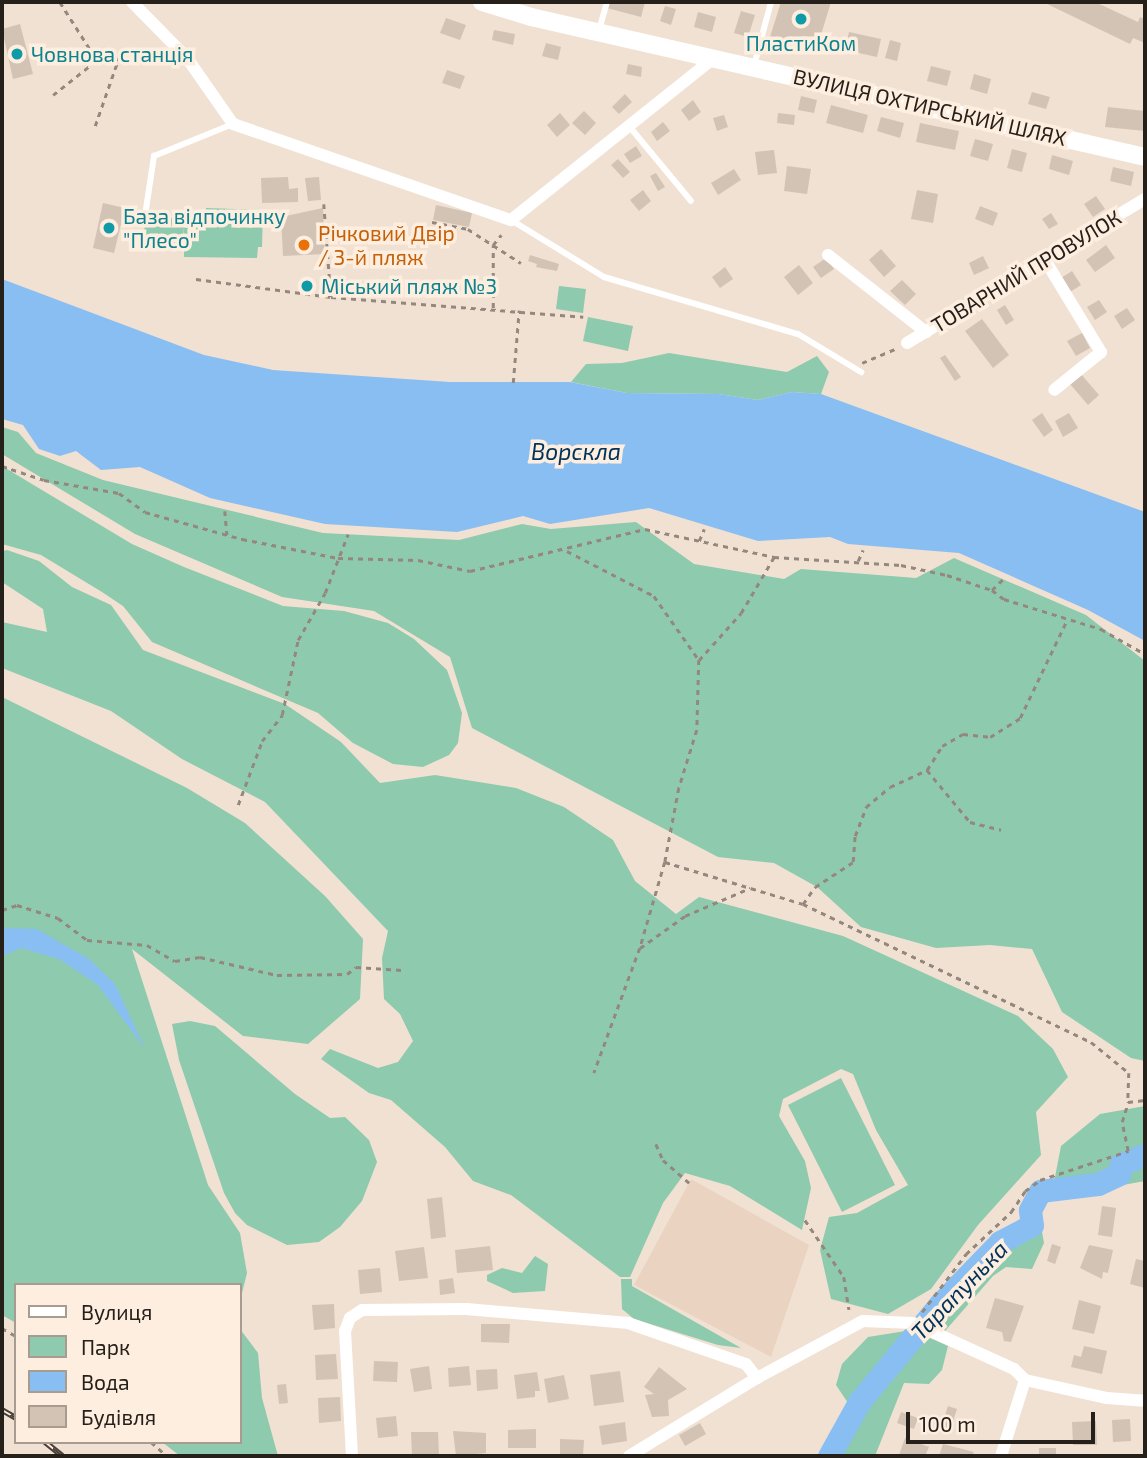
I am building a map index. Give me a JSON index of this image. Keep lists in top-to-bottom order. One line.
{"streets":{"main road":["ВУЛИЦЯ ОХТИРСЬКИЙ ШЛЯХ"],"street":["ТОВАРНИЙ ПРОВУЛОК"]},"water":["Ворскла","Тарапунька"],"places":["ПластиКом","Човнова станція","База відпочинку \"Плесо\"","Річковий Двір / 3-й пляж","Міський пляж №3"],"legend":["Вулиця","Парк","Вода","Будівля"],"scale_bar":"100 m"}
